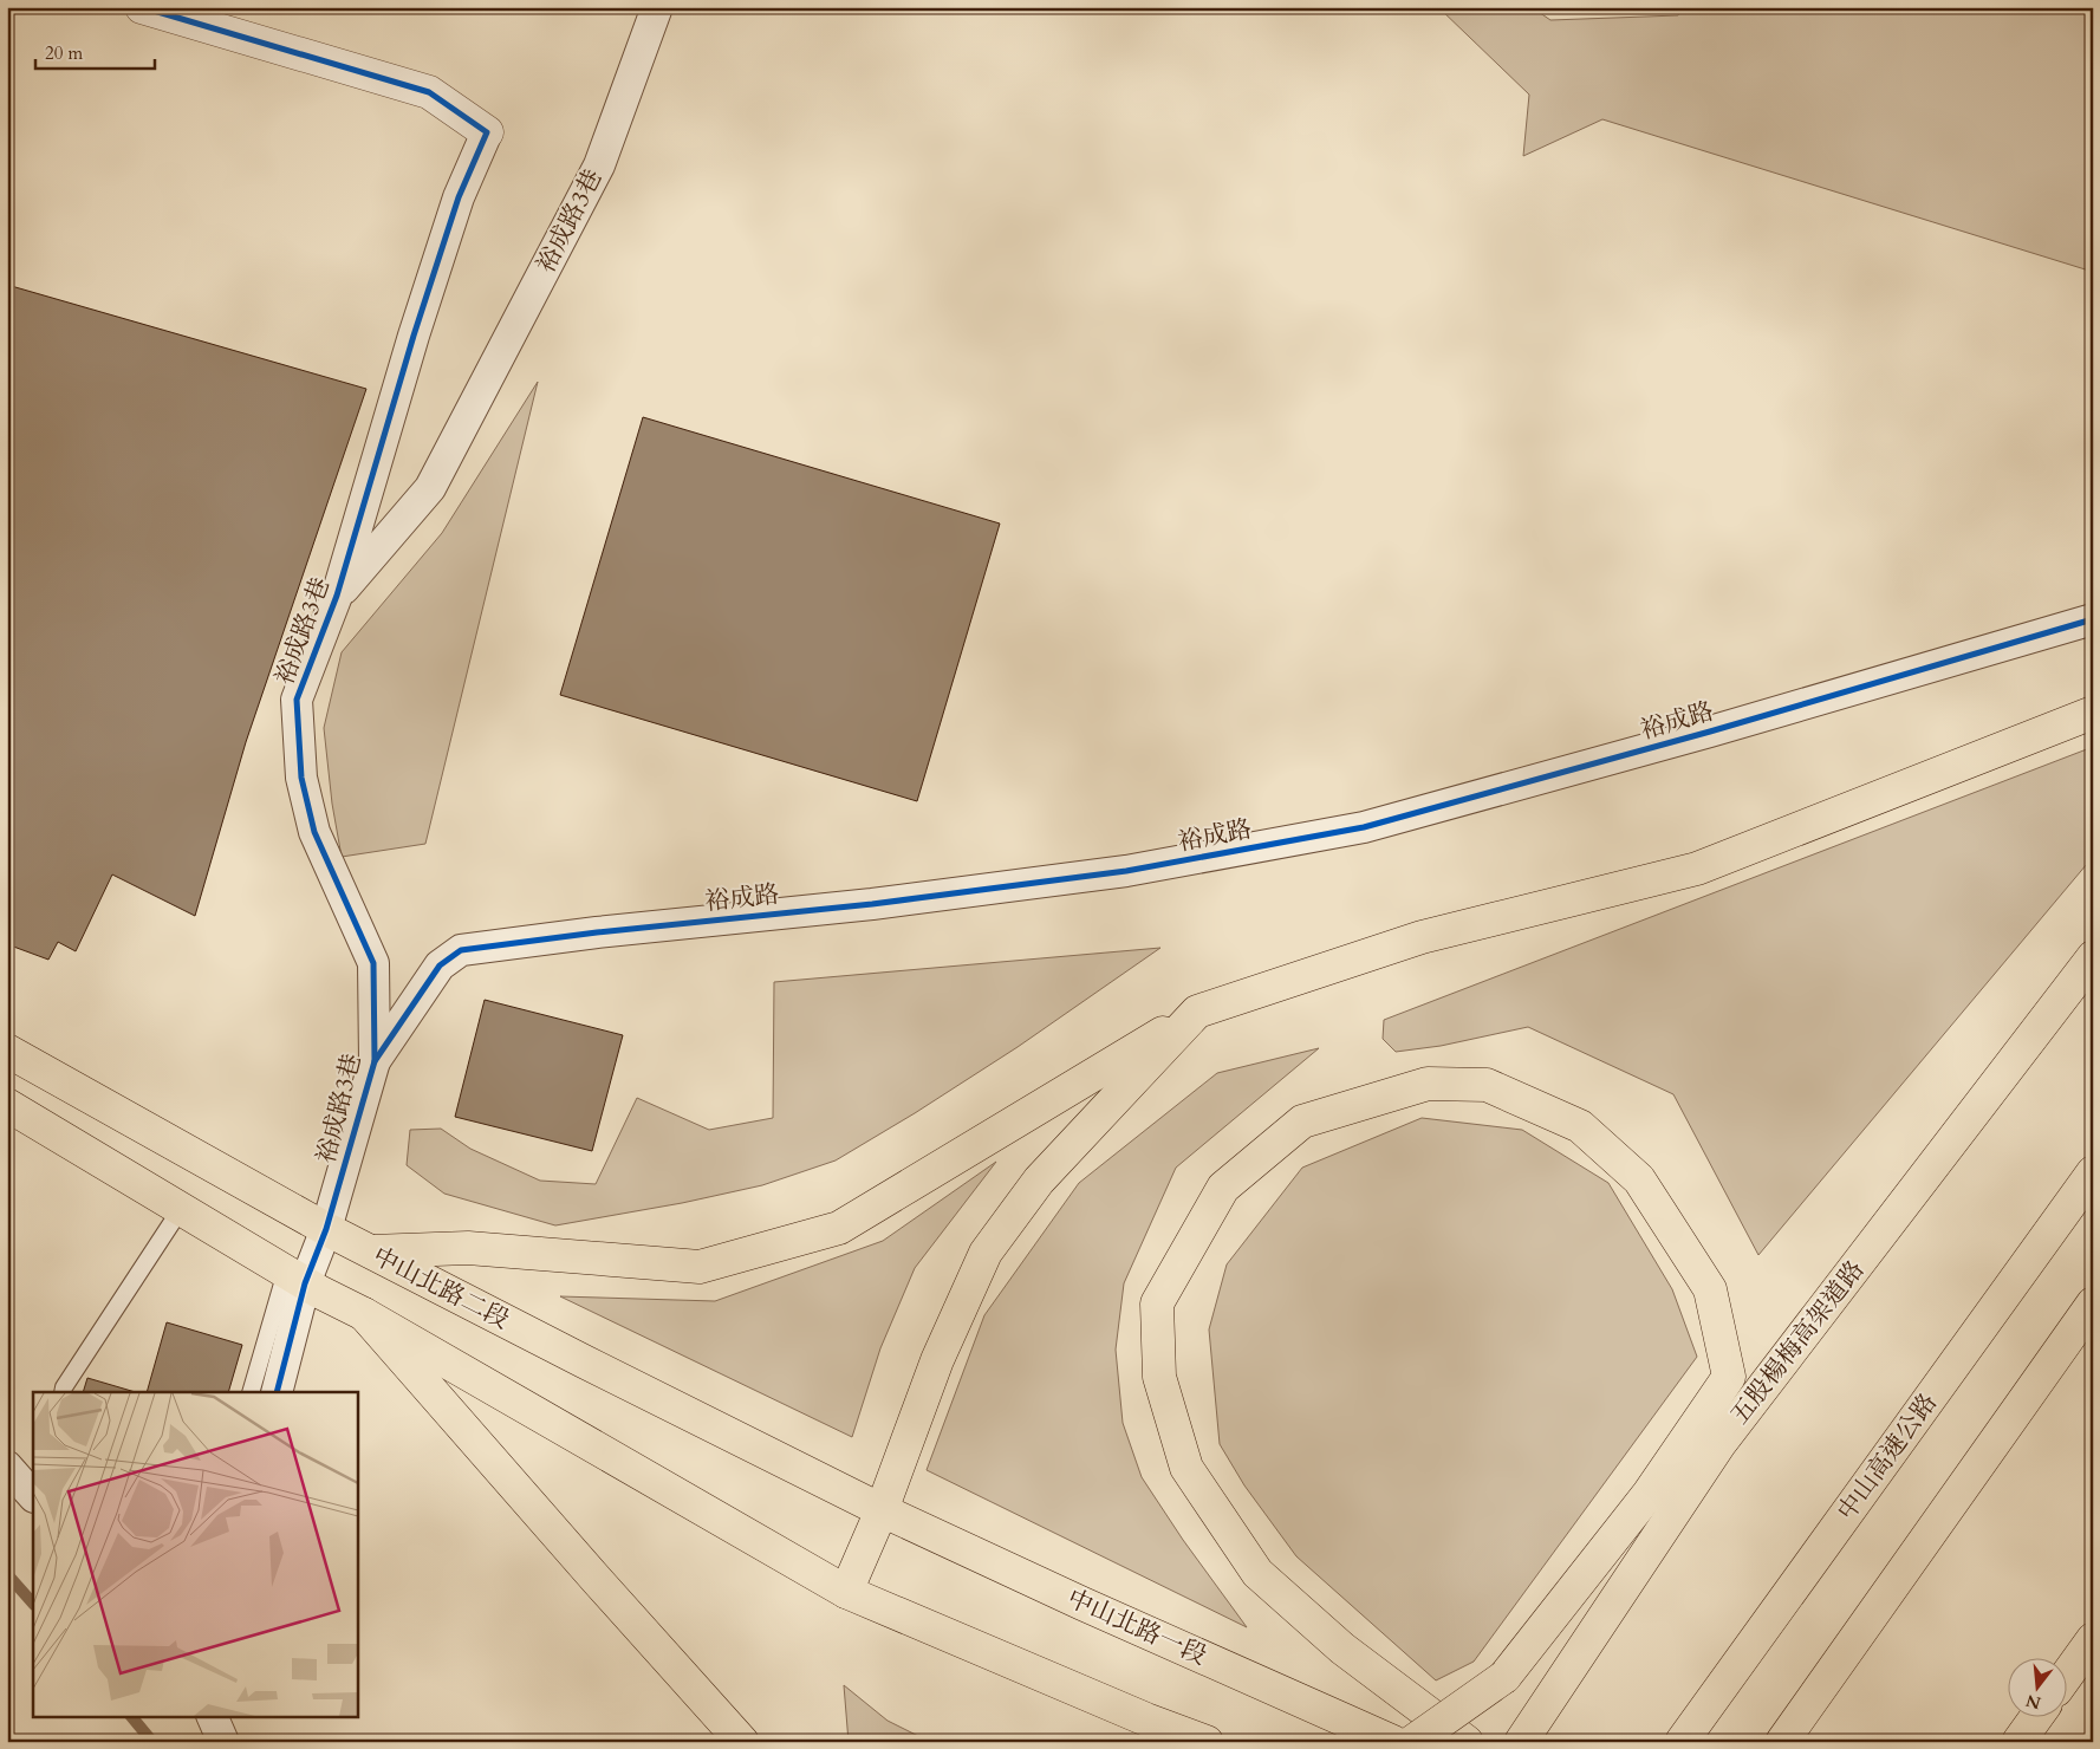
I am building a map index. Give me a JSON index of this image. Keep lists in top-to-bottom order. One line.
{"streets":{"main road":["中山北路二段","五股楊梅高架道路","中山高速公路","中山北路一段"],"street":["裕成路3巷","裕成路"]},"crossings":[["裕成路3巷","裕成路"],["裕成路3巷","中山北路二段"],["中山北路二段","中山北路一段"]],"scale_bar":"20 m","north":"bottom"}
